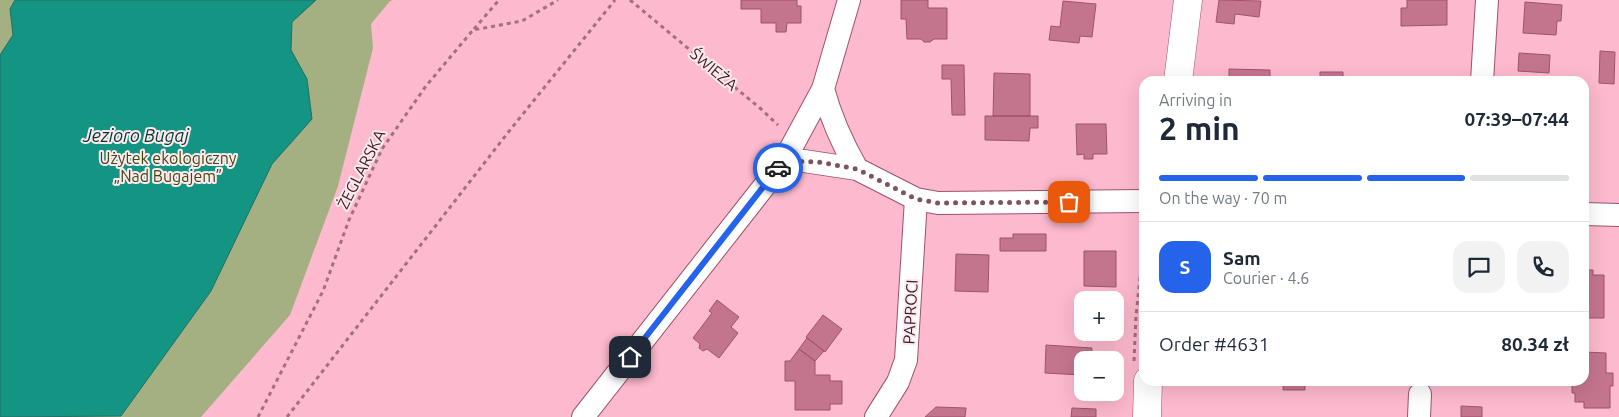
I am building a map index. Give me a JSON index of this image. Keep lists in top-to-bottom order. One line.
{"streets":{"street":["PAPROCI"],"path":["ŚWIEŻA","ŻEGLARSKA"]},"water":["Jezioro Bugaj"],"parks":["Użytek ekologiczny „Nad Bugajem”"],"page":{"heading":["2 min","Arriving in","07:39–07:44"],"panel":["Sam","Courier · 4.6","Order #4631","80.34 zł"],"bar":"On the way · 70 m","round":"S","map_buttons":["+","−"]}}
